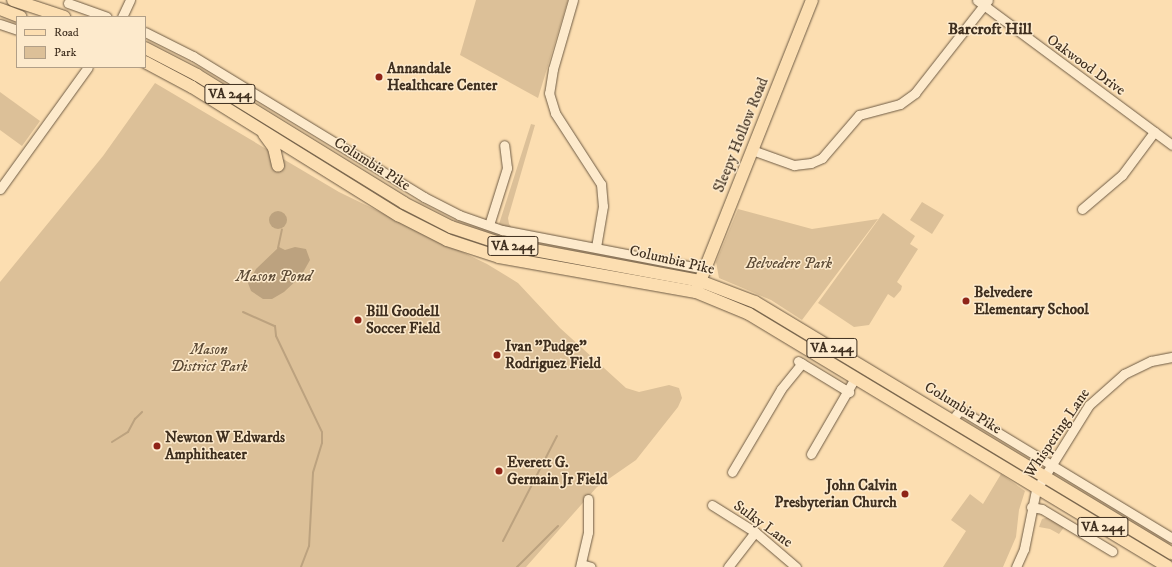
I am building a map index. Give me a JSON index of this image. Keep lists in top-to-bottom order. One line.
{"streets":{"main road":["VA 244","Sleepy Hollow Road","Columbia Pike"],"street":["Oakwood Drive","Whispering Lane","Sulky Lane"]},"crossings":[["Sleepy Hollow Road","Columbia Pike"],["Columbia Pike","Whispering Lane"]],"districts":["Barcroft Hill"],"water":["Mason Pond"],"parks":["Belvedere Park","Mason District Park"],"places":["Annandale Healthcare Center","Belvedere Elementary School","Bill Goodell Soccer Field","Ivan \"Pudge\" Rodriguez Field","Newton W Edwards Amphitheater","Everett G. Germain Jr Field","John Calvin Presbyterian Church"],"legend":["Road","Park"]}
